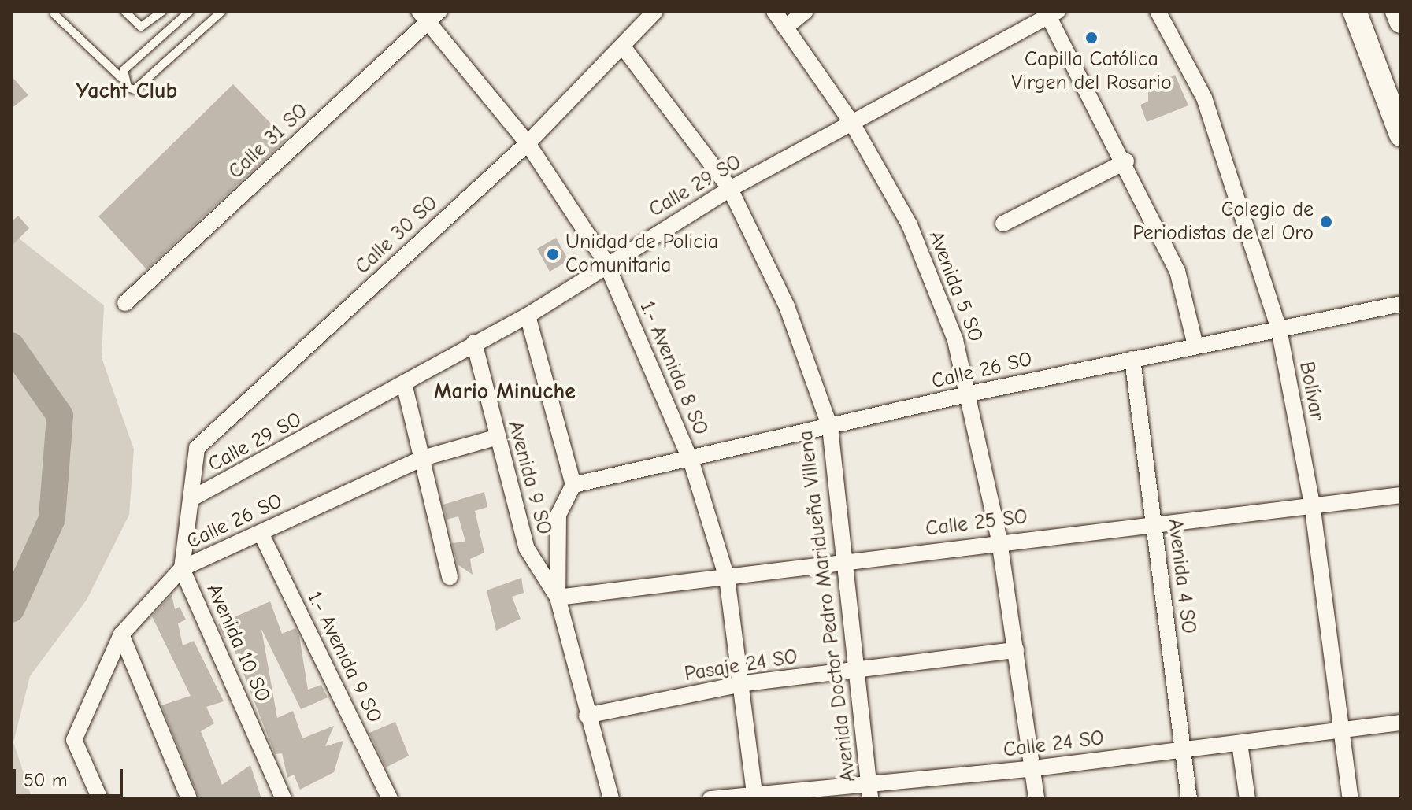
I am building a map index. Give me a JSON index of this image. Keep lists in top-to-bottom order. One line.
{"streets":{"street":["Calle 31 SO","Calle 29 SO","Calle 30 SO","Avenida 5 SO","1.- Avenida 8 SO","Calle 26 SO","Bolívar","Avenida 9 SO","Calle 25 SO","Avenida 4 SO","Avenida Doctor Pedro Maridueña Villena","Avenida 10 SO","1.- Avenida 9 SO","Pasaje 24 SO","Calle 24 SO"]},"crossings":[["Calle 31 SO","1.- Avenida 8 SO"],["Calle 29 SO","Calle 30 SO"],["Calle 29 SO","Avenida 5 SO"],["Calle 29 SO","1.- Avenida 8 SO"],["Calle 29 SO","Avenida 9 SO"],["Calle 29 SO","Avenida Doctor Pedro Maridueña Villena"],["Calle 29 SO","Avenida 10 SO"],["Calle 30 SO","1.- Avenida 8 SO"],["Calle 30 SO","Avenida Doctor Pedro Maridueña Villena"],["Calle 30 SO","Avenida 10 SO"],["Avenida 5 SO","Calle 26 SO"],["Avenida 5 SO","Calle 25 SO"],["Avenida 5 SO","Pasaje 24 SO"],["Avenida 5 SO","Calle 24 SO"],["1.- Avenida 8 SO","Calle 26 SO"],["1.- Avenida 8 SO","Calle 25 SO"],["1.- Avenida 8 SO","Pasaje 24 SO"],["1.- Avenida 8 SO","Calle 24 SO"],["Calle 26 SO","Bolívar"],["Calle 26 SO","Avenida 9 SO"],["Calle 26 SO","Avenida 4 SO"],["Calle 26 SO","Avenida Doctor Pedro Maridueña Villena"],["Calle 26 SO","Avenida 10 SO"],["Calle 26 SO","1.- Avenida 9 SO"],["Bolívar","Calle 25 SO"],["Bolívar","Calle 24 SO"],["Avenida 9 SO","Calle 25 SO"],["Avenida 9 SO","Pasaje 24 SO"],["Calle 25 SO","Avenida 4 SO"],["Calle 25 SO","Avenida Doctor Pedro Maridueña Villena"],["Avenida 4 SO","Calle 24 SO"],["Avenida Doctor Pedro Maridueña Villena","Pasaje 24 SO"],["Avenida Doctor Pedro Maridueña Villena","Calle 24 SO"]],"districts":["Yacht Club","Mario Minuche"],"places":["Capilla Católica Virgen del Rosario","Colegio de Periodistas de el Oro","Unidad de Policia Comunitaria"],"scale_bar":"50 m"}
